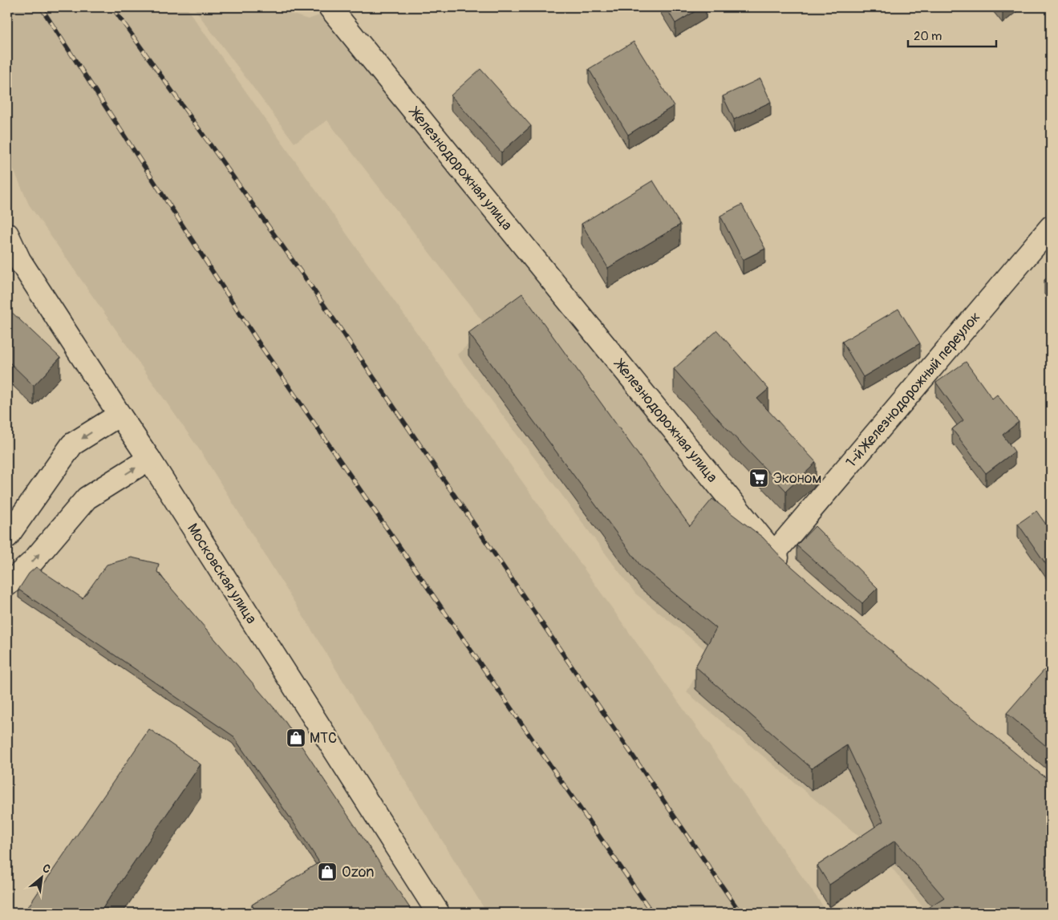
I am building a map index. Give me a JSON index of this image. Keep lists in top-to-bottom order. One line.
{"streets":{"street":["Железнодорожная улица","1-й Железнодорожный переулок","Московская улица"]},"crossings":[["Железнодорожная улица","1-й Железнодорожный переулок"]],"places":{"supermarket":["Эконом"],"shop":["МТС","Ozon"]},"scale_bar":"20 m","north":"top right"}
